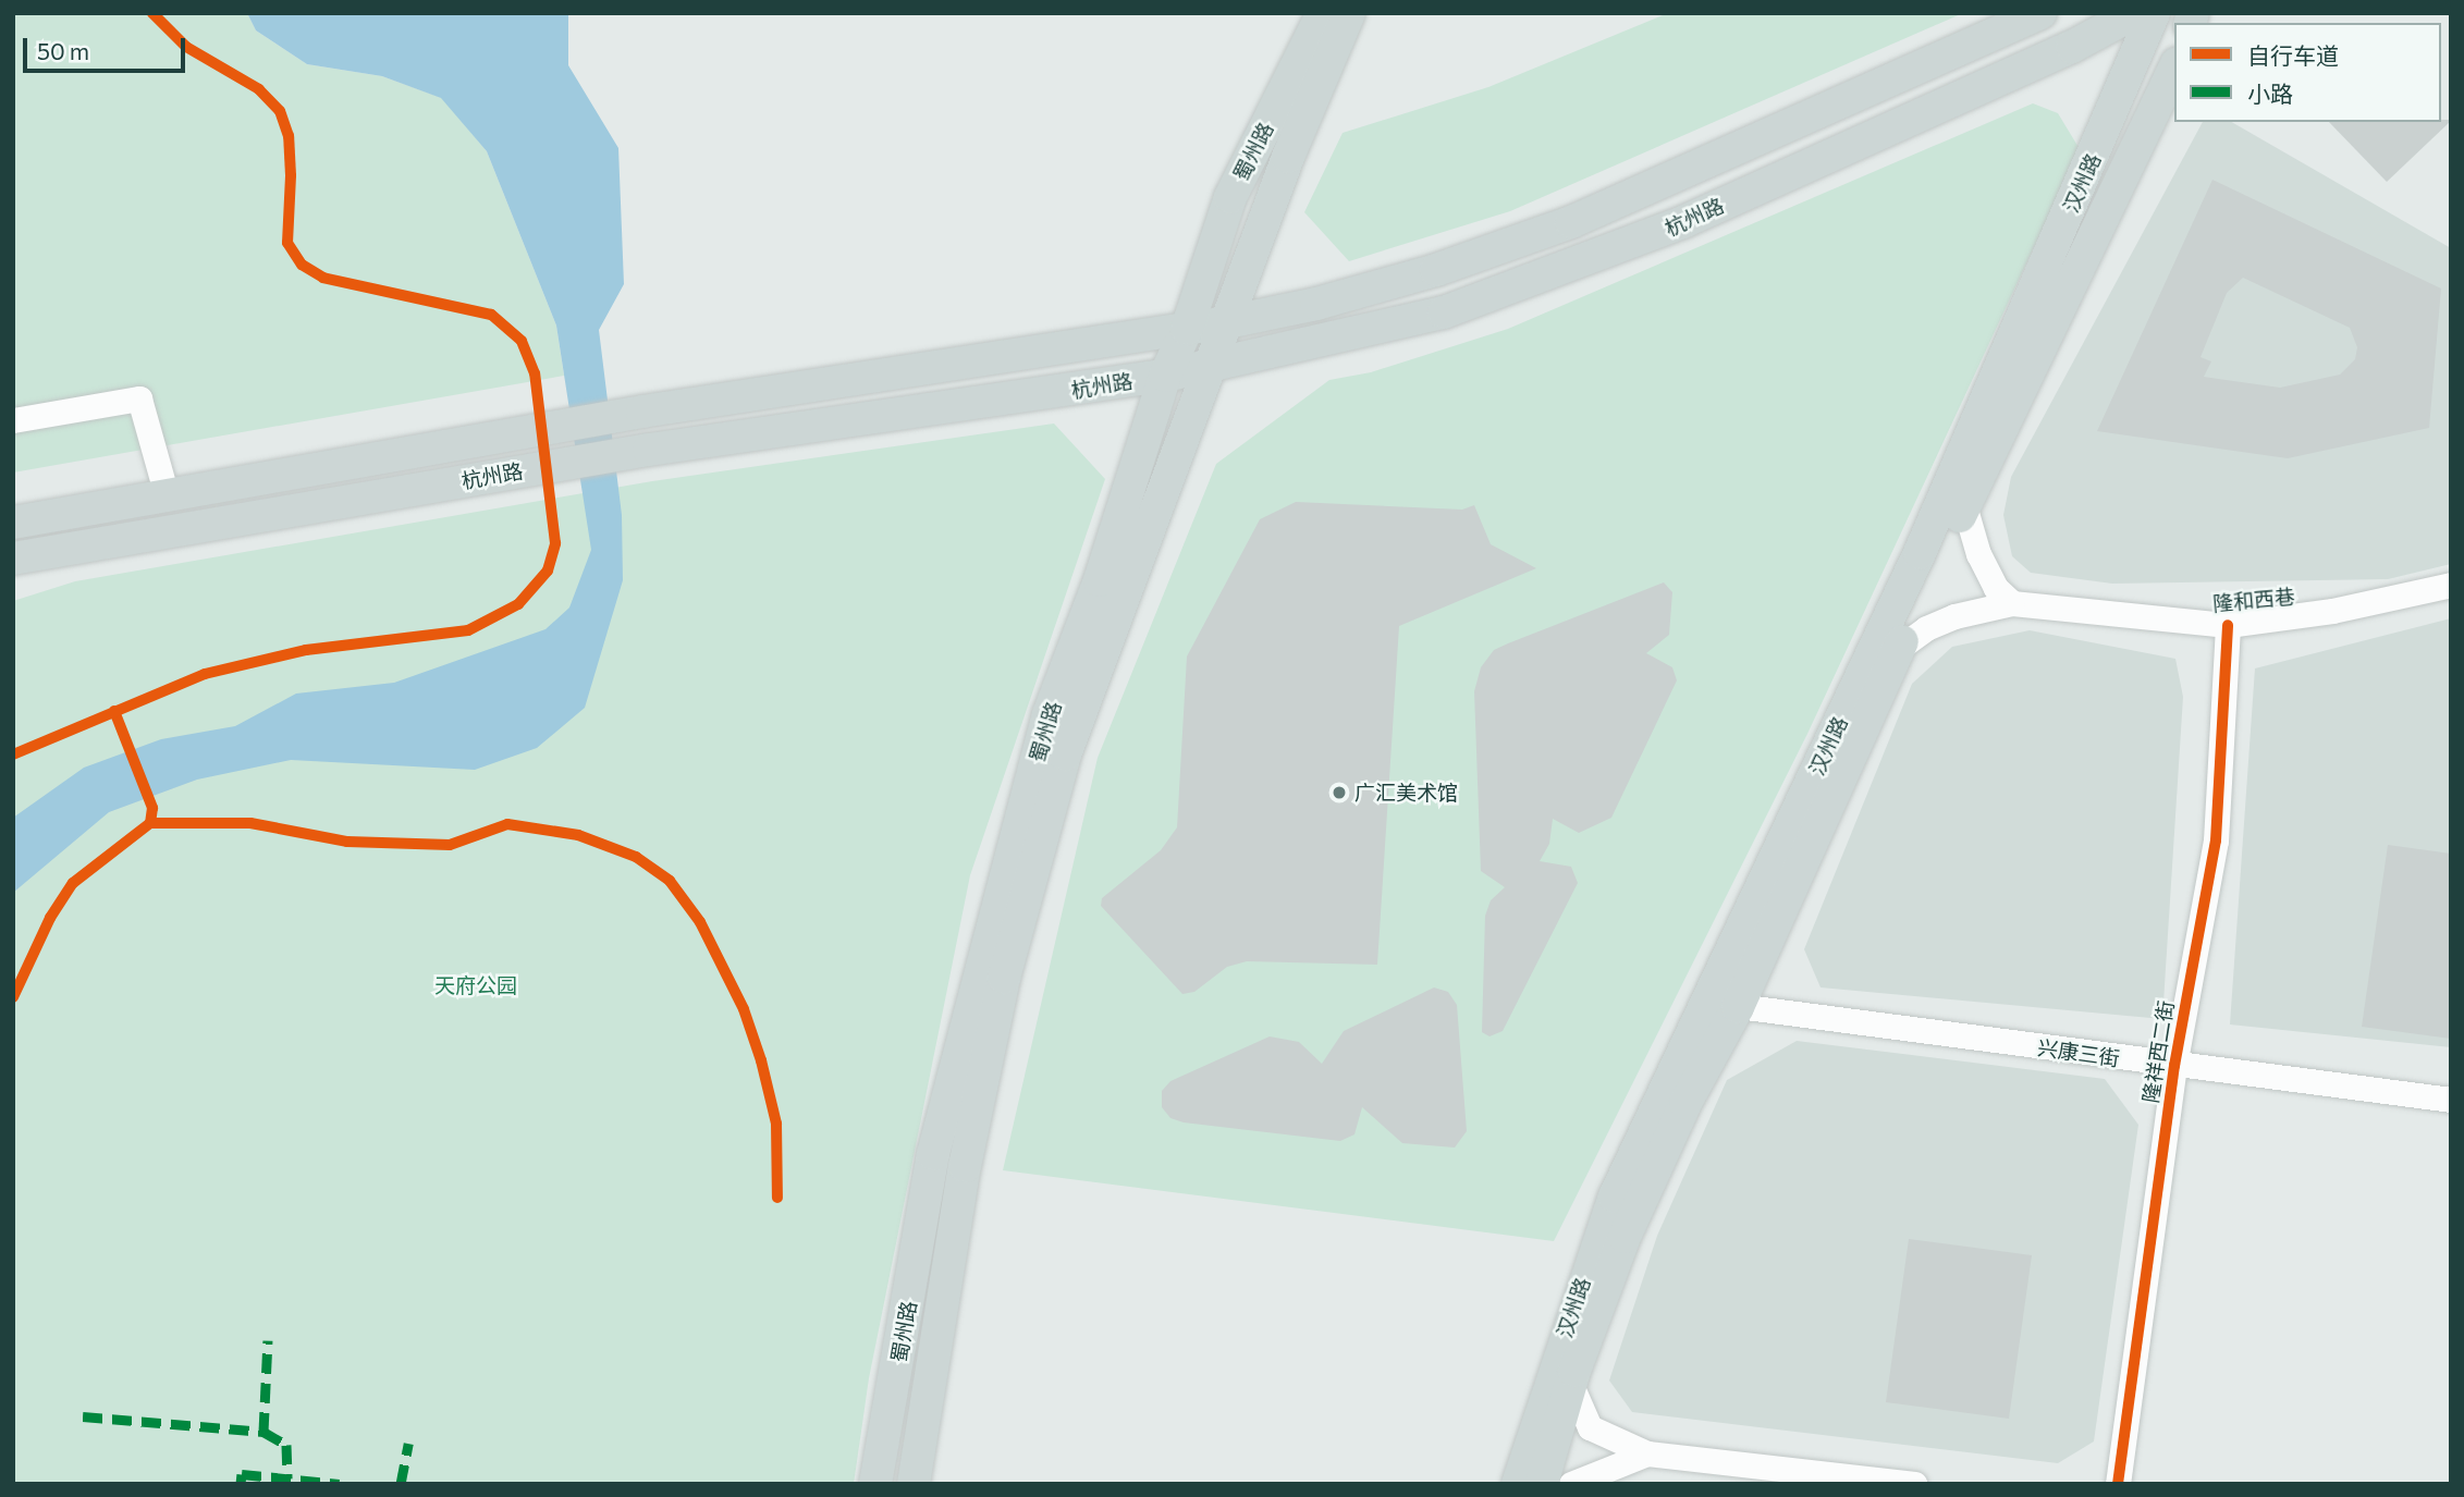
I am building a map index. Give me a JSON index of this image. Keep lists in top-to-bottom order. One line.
{"streets":{"main road":["蜀州路","汉州路","杭州路"],"street":["隆和西巷","隆祥西二街","兴康三街"]},"crossings":[["蜀州路","杭州路"],["汉州路","兴康三街"],["隆和西巷","隆祥西二街"],["隆祥西二街","兴康三街"]],"parks":["天府公园"],"places":["广汇美术馆"],"legend":["自行车道","小路"],"scale_bar":"50 m"}
